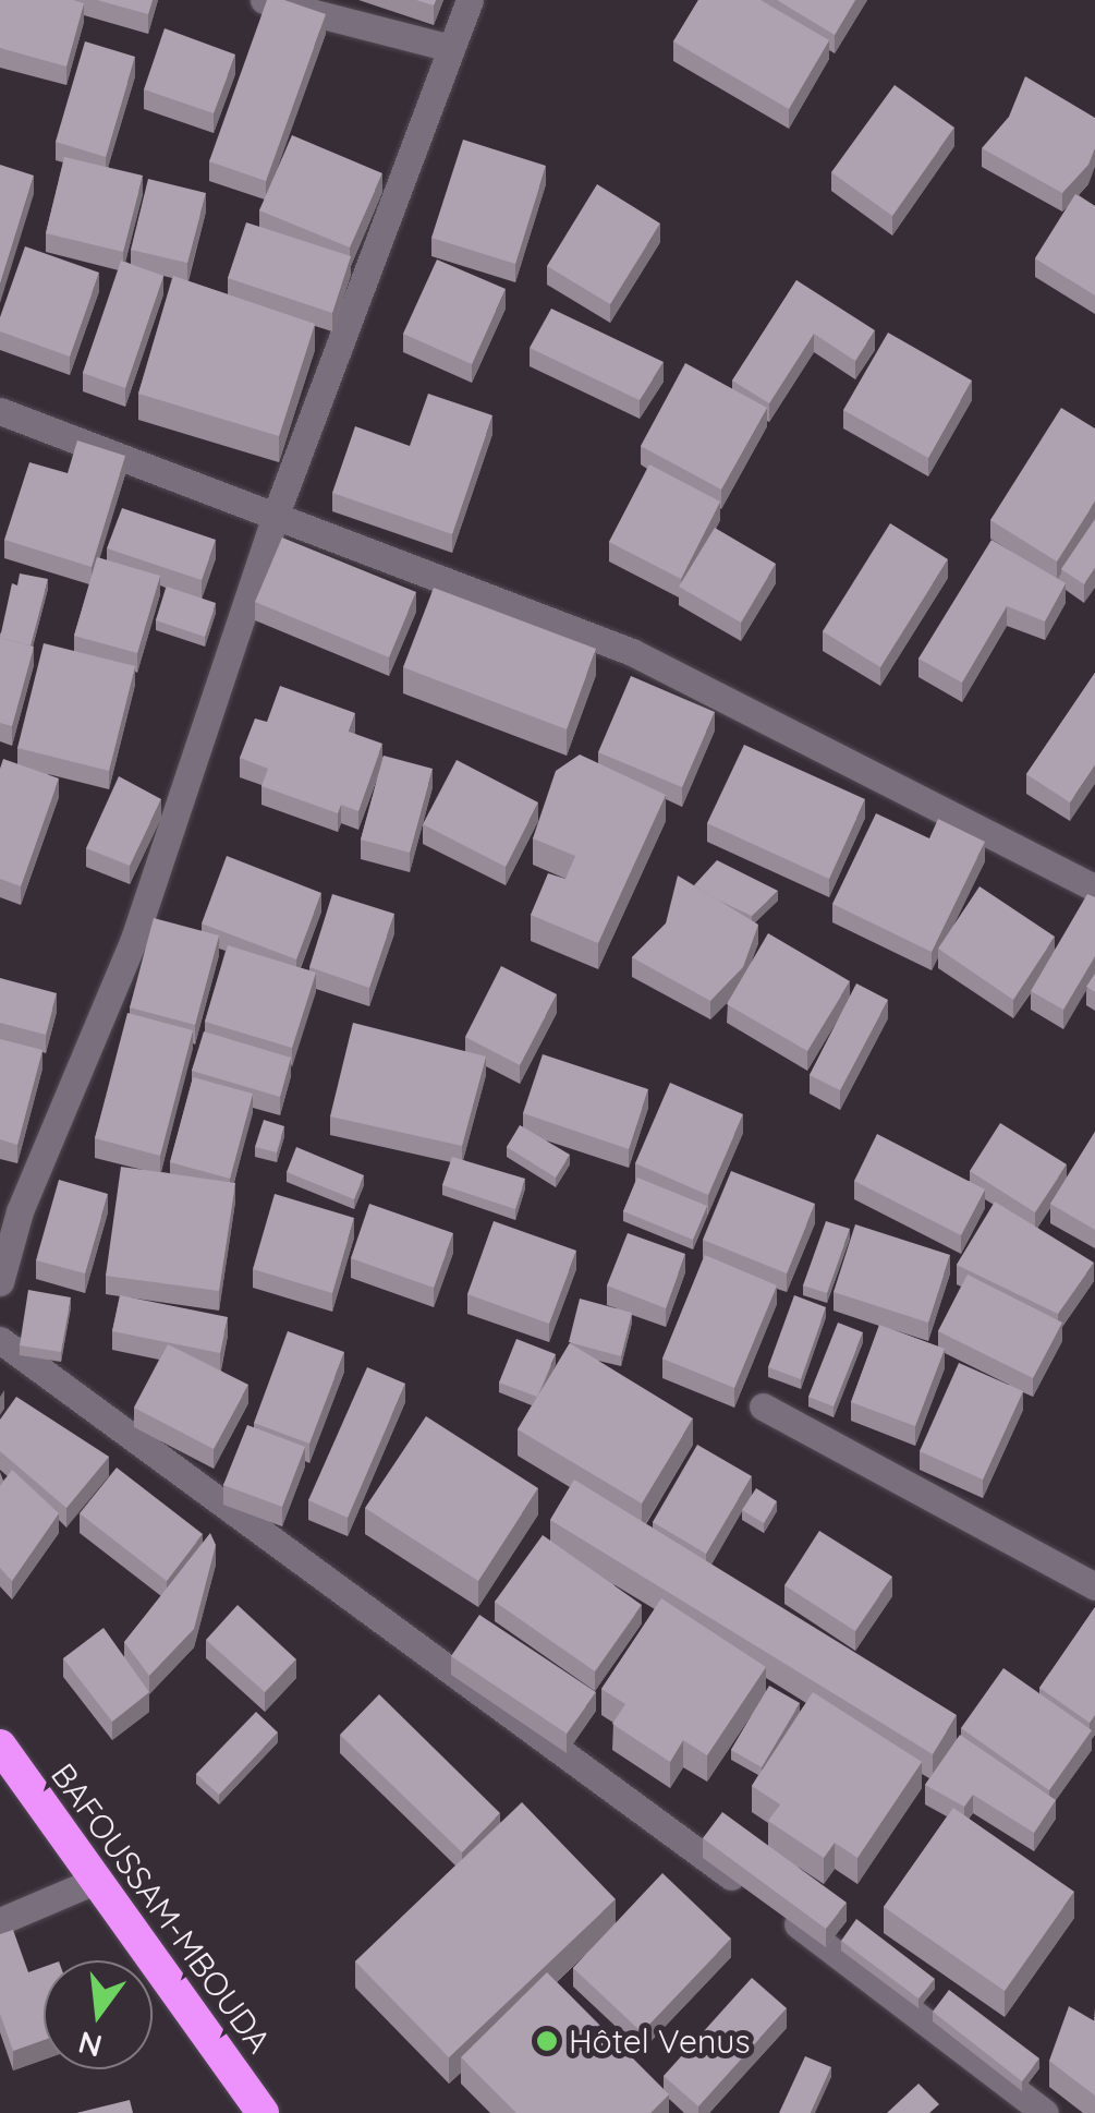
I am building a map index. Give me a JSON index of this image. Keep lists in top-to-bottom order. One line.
{"streets":{"highway":["BAFOUSSAM-MBOUDA"]},"places":["Hôtel Venus"],"north":"bottom"}
